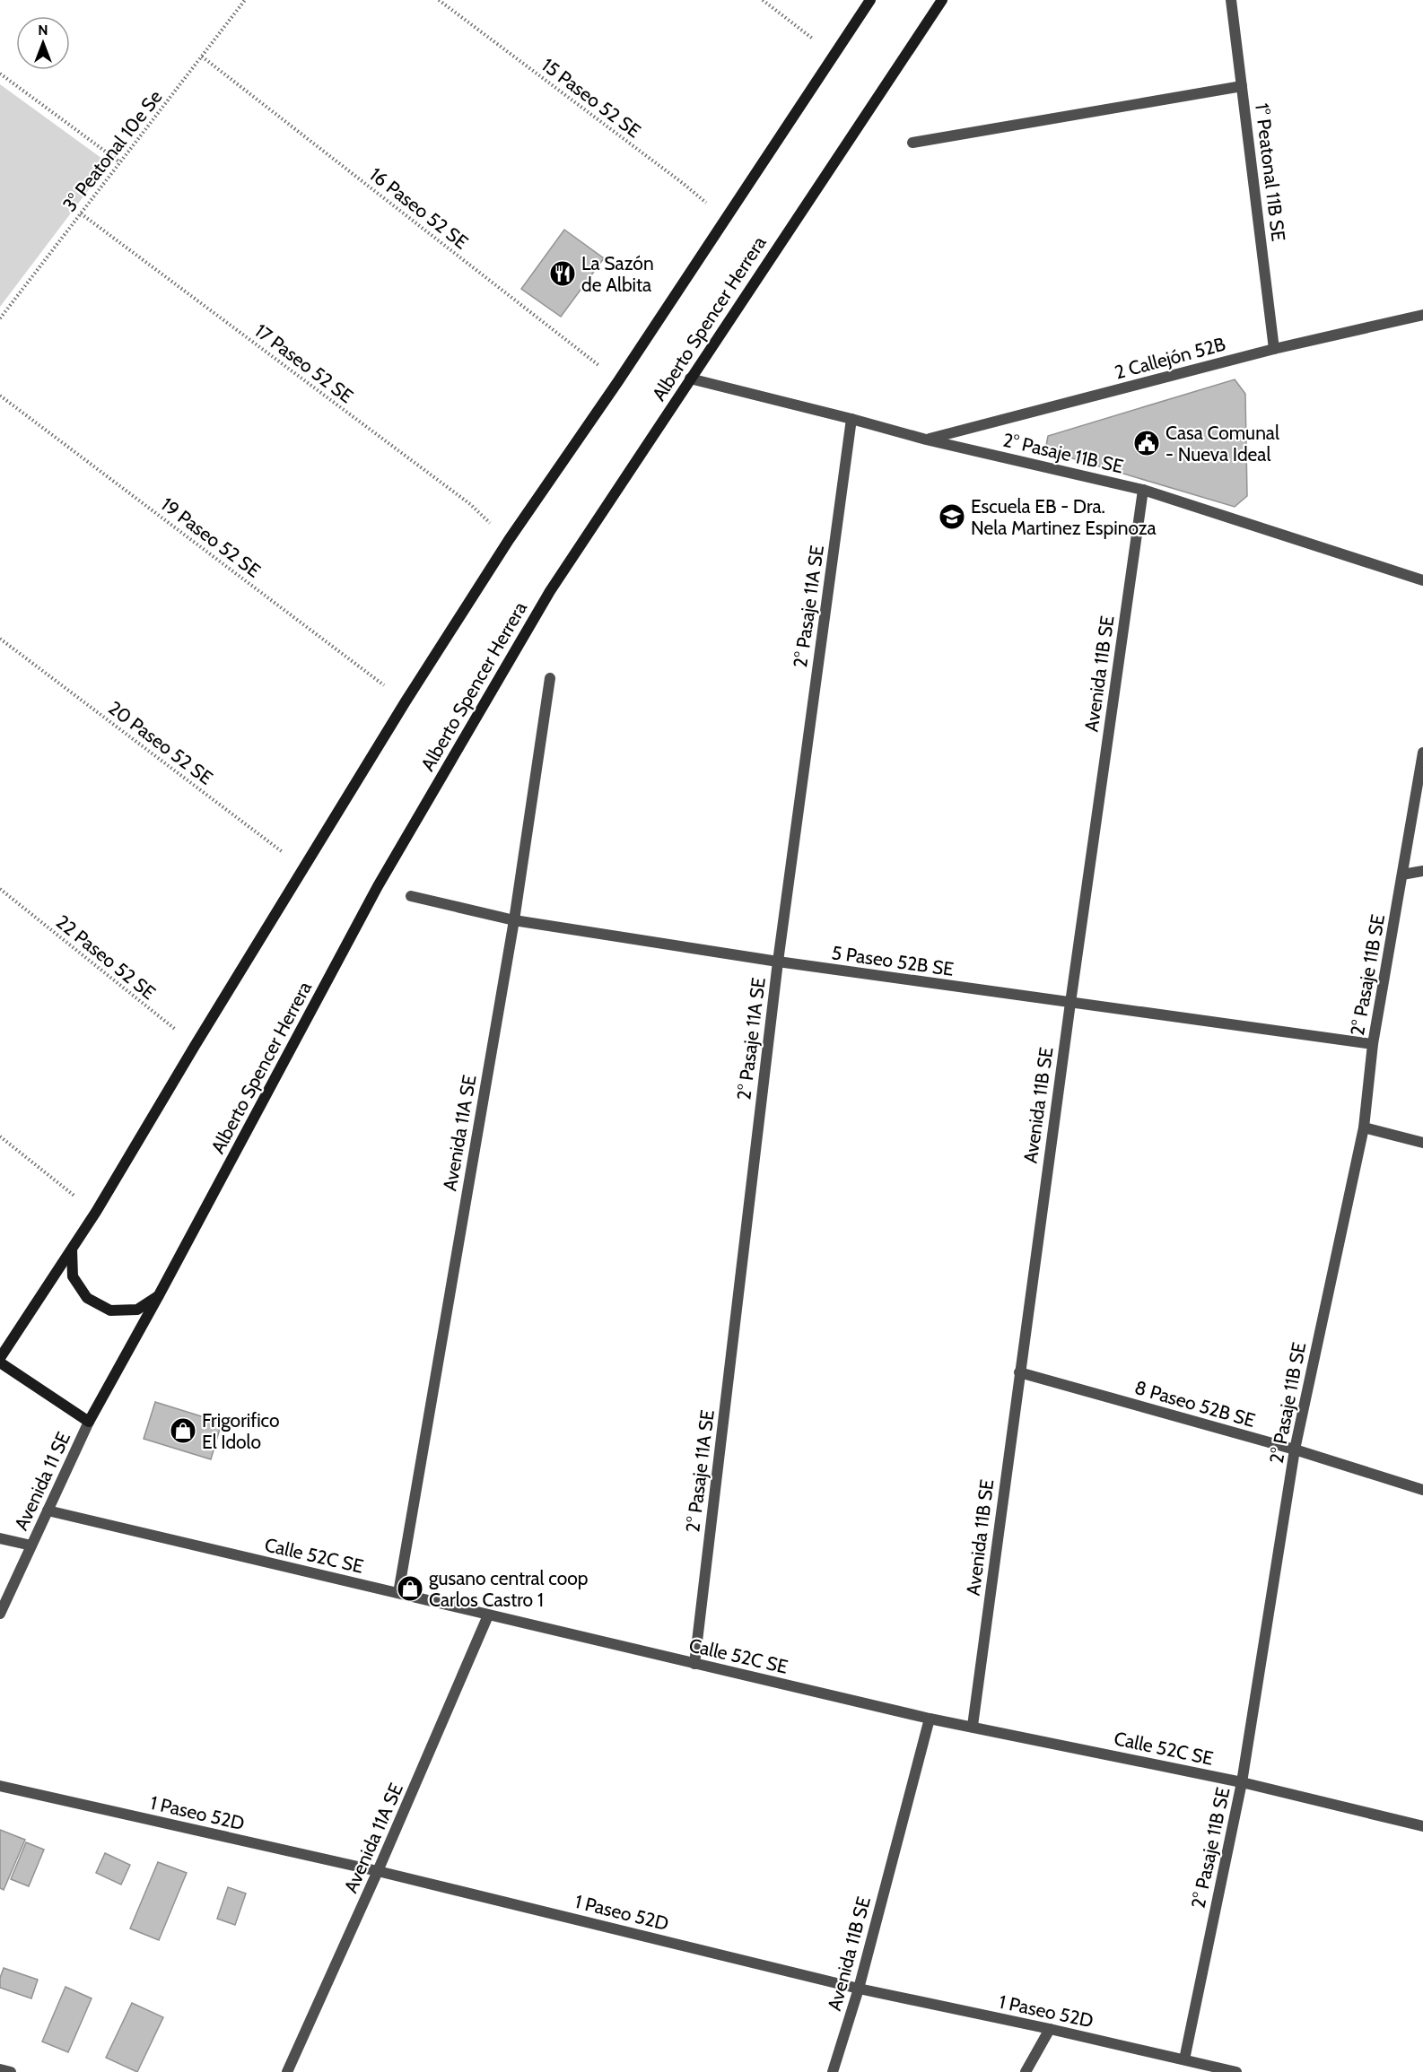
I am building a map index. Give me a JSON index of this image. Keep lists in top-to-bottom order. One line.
{"streets":{"street":["1° Peatonal 11B SE","Alberto Spencer Herrera","2 Callejón 52B","2° Pasaje 11B SE","2° Pasaje 11A SE","Avenida 11B SE","5 Paseo 52B SE","Avenida 11A SE","8 Paseo 52B SE","Avenida 11 SE","Calle 52C SE","1 Paseo 52D"],"path":["15 Paseo 52 SE","3° Peatonal 10e Se","16 Paseo 52 SE","17 Paseo 52 SE","19 Paseo 52 SE","20 Paseo 52 SE","22 Paseo 52 SE"]},"crossings":[["15 Paseo 52 SE","Alberto Spencer Herrera"],["3° Peatonal 10e Se","16 Paseo 52 SE"],["3° Peatonal 10e Se","17 Paseo 52 SE"],["1° Peatonal 11B SE","2 Callejón 52B"],["16 Paseo 52 SE","Alberto Spencer Herrera"],["Alberto Spencer Herrera","17 Paseo 52 SE"],["Alberto Spencer Herrera","2° Pasaje 11B SE"],["Alberto Spencer Herrera","19 Paseo 52 SE"],["Alberto Spencer Herrera","20 Paseo 52 SE"],["Alberto Spencer Herrera","22 Paseo 52 SE"],["Alberto Spencer Herrera","Avenida 11 SE"],["2 Callejón 52B","2° Pasaje 11B SE"],["2° Pasaje 11B SE","2° Pasaje 11A SE"],["2° Pasaje 11B SE","Avenida 11B SE"],["2° Pasaje 11B SE","5 Paseo 52B SE"],["2° Pasaje 11B SE","8 Paseo 52B SE"],["2° Pasaje 11B SE","Calle 52C SE"],["2° Pasaje 11B SE","1 Paseo 52D"],["2° Pasaje 11A SE","5 Paseo 52B SE"],["2° Pasaje 11A SE","Calle 52C SE"],["Avenida 11B SE","5 Paseo 52B SE"],["Avenida 11B SE","8 Paseo 52B SE"],["Avenida 11B SE","Calle 52C SE"],["Avenida 11B SE","1 Paseo 52D"],["5 Paseo 52B SE","Avenida 11A SE"],["Avenida 11A SE","Calle 52C SE"],["Avenida 11A SE","1 Paseo 52D"],["Avenida 11 SE","Calle 52C SE"]],"places":{"restaurant":["La Sazón de Albita"],"public building":["Casa Comunal - Nueva Ideal"],"school or university":["Escuela EB - Dra. Nela Martinez Espinoza"],"shop":["Frigorifico El Idolo","gusano central coop Carlos Castro 1"]},"north":"top"}
